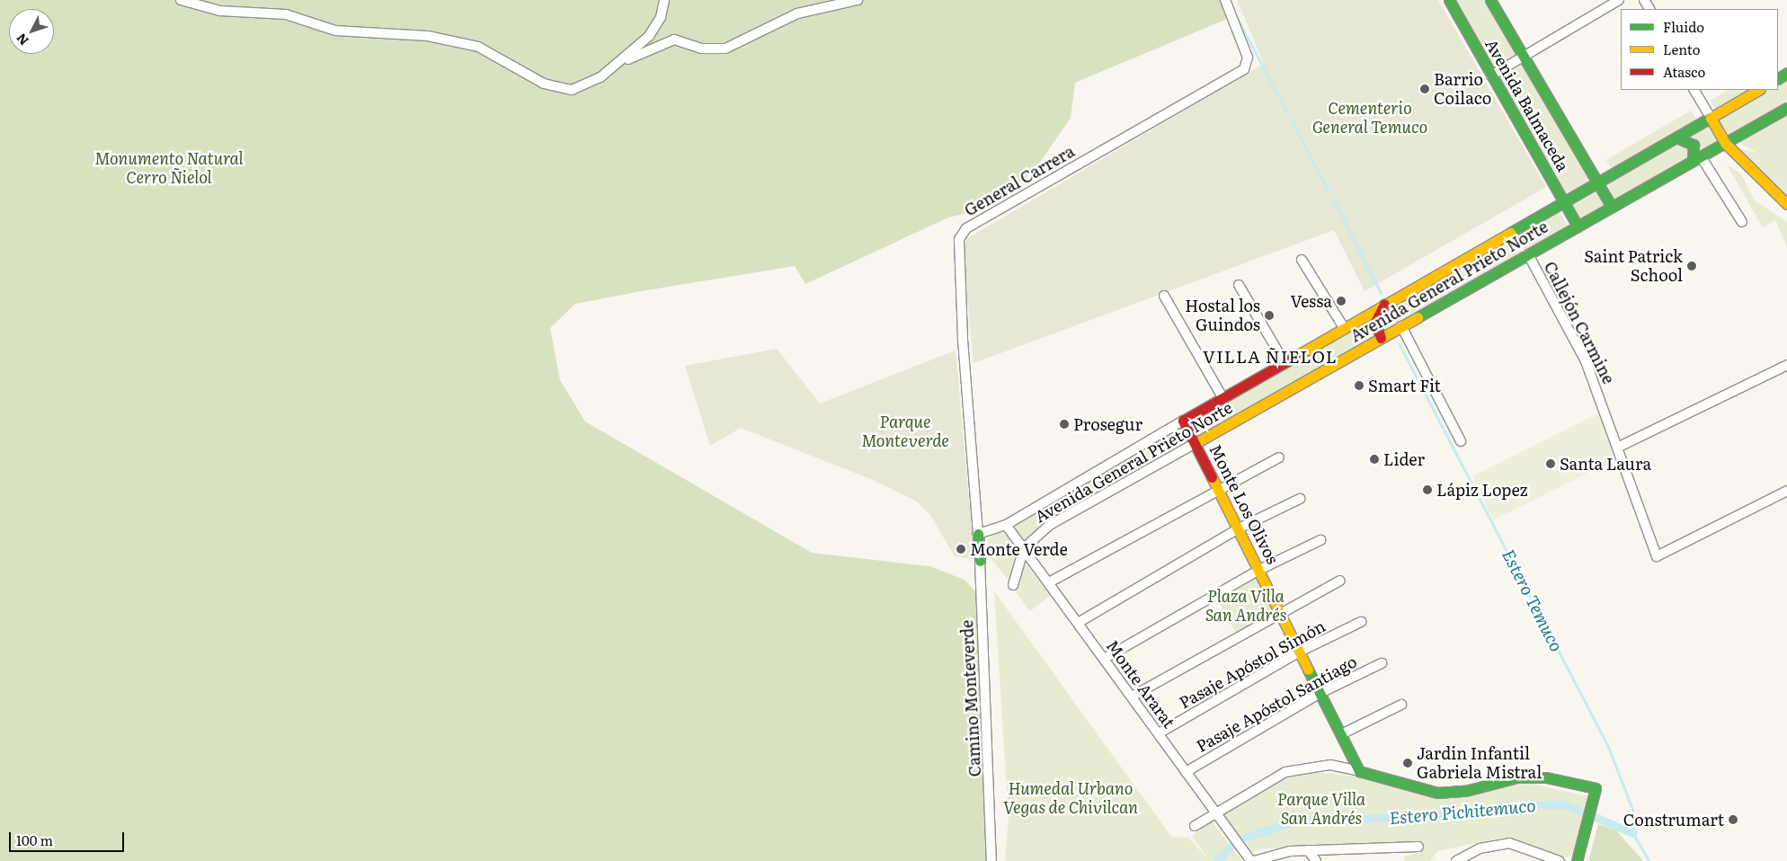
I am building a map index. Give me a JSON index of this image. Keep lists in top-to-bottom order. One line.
{"streets":{"street":["Avenida Balmaceda","General Carrera","Avenida General Prieto Norte","Callejón Carmine","Monte Los Olivos","Pasaje Apóstol Simón","Monte Ararat","Camino Monteverde","Pasaje Apóstol Santiago"]},"crossings":[["Avenida Balmaceda","Avenida General Prieto Norte"],["General Carrera","Avenida General Prieto Norte"],["General Carrera","Camino Monteverde"],["Avenida General Prieto Norte","Callejón Carmine"],["Avenida General Prieto Norte","Monte Los Olivos"],["Avenida General Prieto Norte","Monte Ararat"],["Avenida General Prieto Norte","Camino Monteverde"],["Monte Los Olivos","Pasaje Apóstol Simón"],["Monte Los Olivos","Pasaje Apóstol Santiago"],["Pasaje Apóstol Simón","Monte Ararat"],["Monte Ararat","Pasaje Apóstol Santiago"]],"districts":["VILLA ÑIELOL"],"water":["Estero Temuco","Estero Pichitemuco"],"parks":["Cementerio General Temuco","Monumento Natural Cerro Ñielol","Parque Monteverde","Plaza Villa San Andrés","Humedal Urbano Vegas de Chivilcan","Parque Villa San Andrés"],"places":["Barrio Coilaco","Saint Patrick School","Vessa","Hostal los Guindos","Smart Fit","Prosegur","Lider","Santa Laura","Lápiz Lopez","Monte Verde","Jardin Infantil Gabriela Mistral","Construmart"],"legend":["Fluido","Lento","Atasco"],"scale_bar":"100 m","north":"bottom left"}
